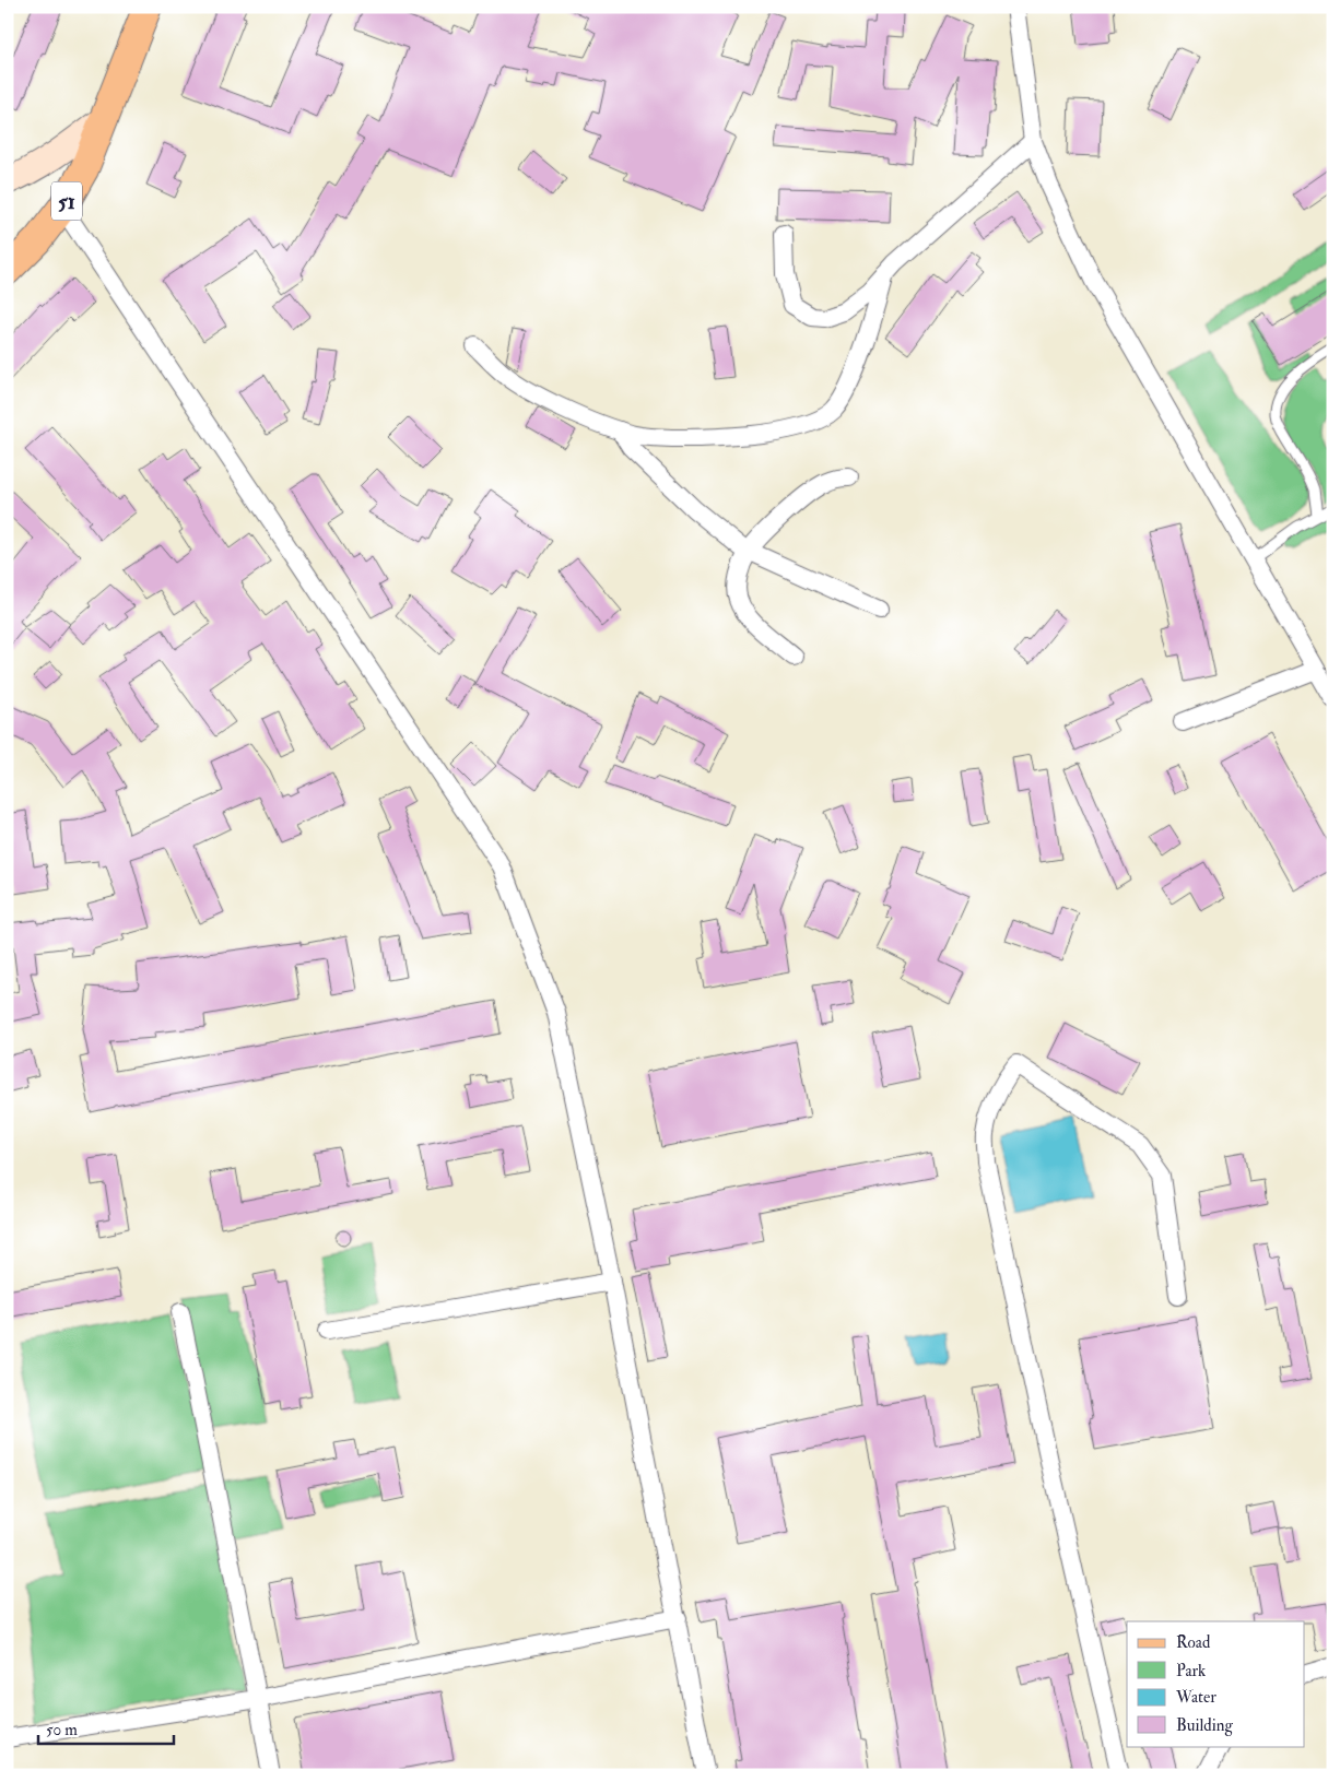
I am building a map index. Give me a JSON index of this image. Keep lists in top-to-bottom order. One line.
{"streets":{"main road":["51"]},"legend":["Road","Park","Water","Building"],"scale_bar":"50 m"}
